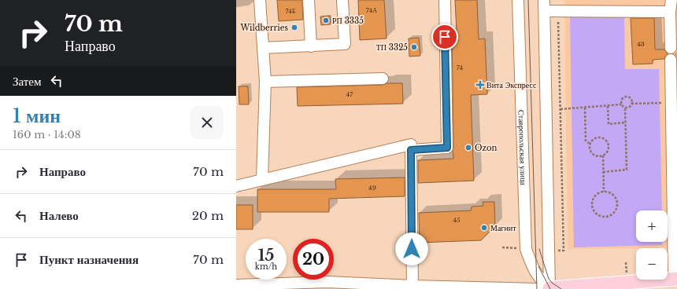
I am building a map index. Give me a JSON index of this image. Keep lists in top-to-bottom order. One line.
{"streets":{"street":["Ставропольская улица"]},"places":{"other":["РП 3335","Wildberries","ТП 3325","Ozon","Магнит"],"health":["Вита Экспресс"]},"house_numbers":["74А","74Б","43","74","47","49","45"],"page":{"turn":["70 m","Направо"],"then":"Затем","heading":["1 мин","160 m · 14:08"],"list":[{"name":"Направо","value":"70 m"},{"name":"Налево","value":"20 m"},{"name":"Пункт назначения","value":"70 m"}],"map_buttons":["+","−"],"speed":"15 km/h","limit":"20"}}
